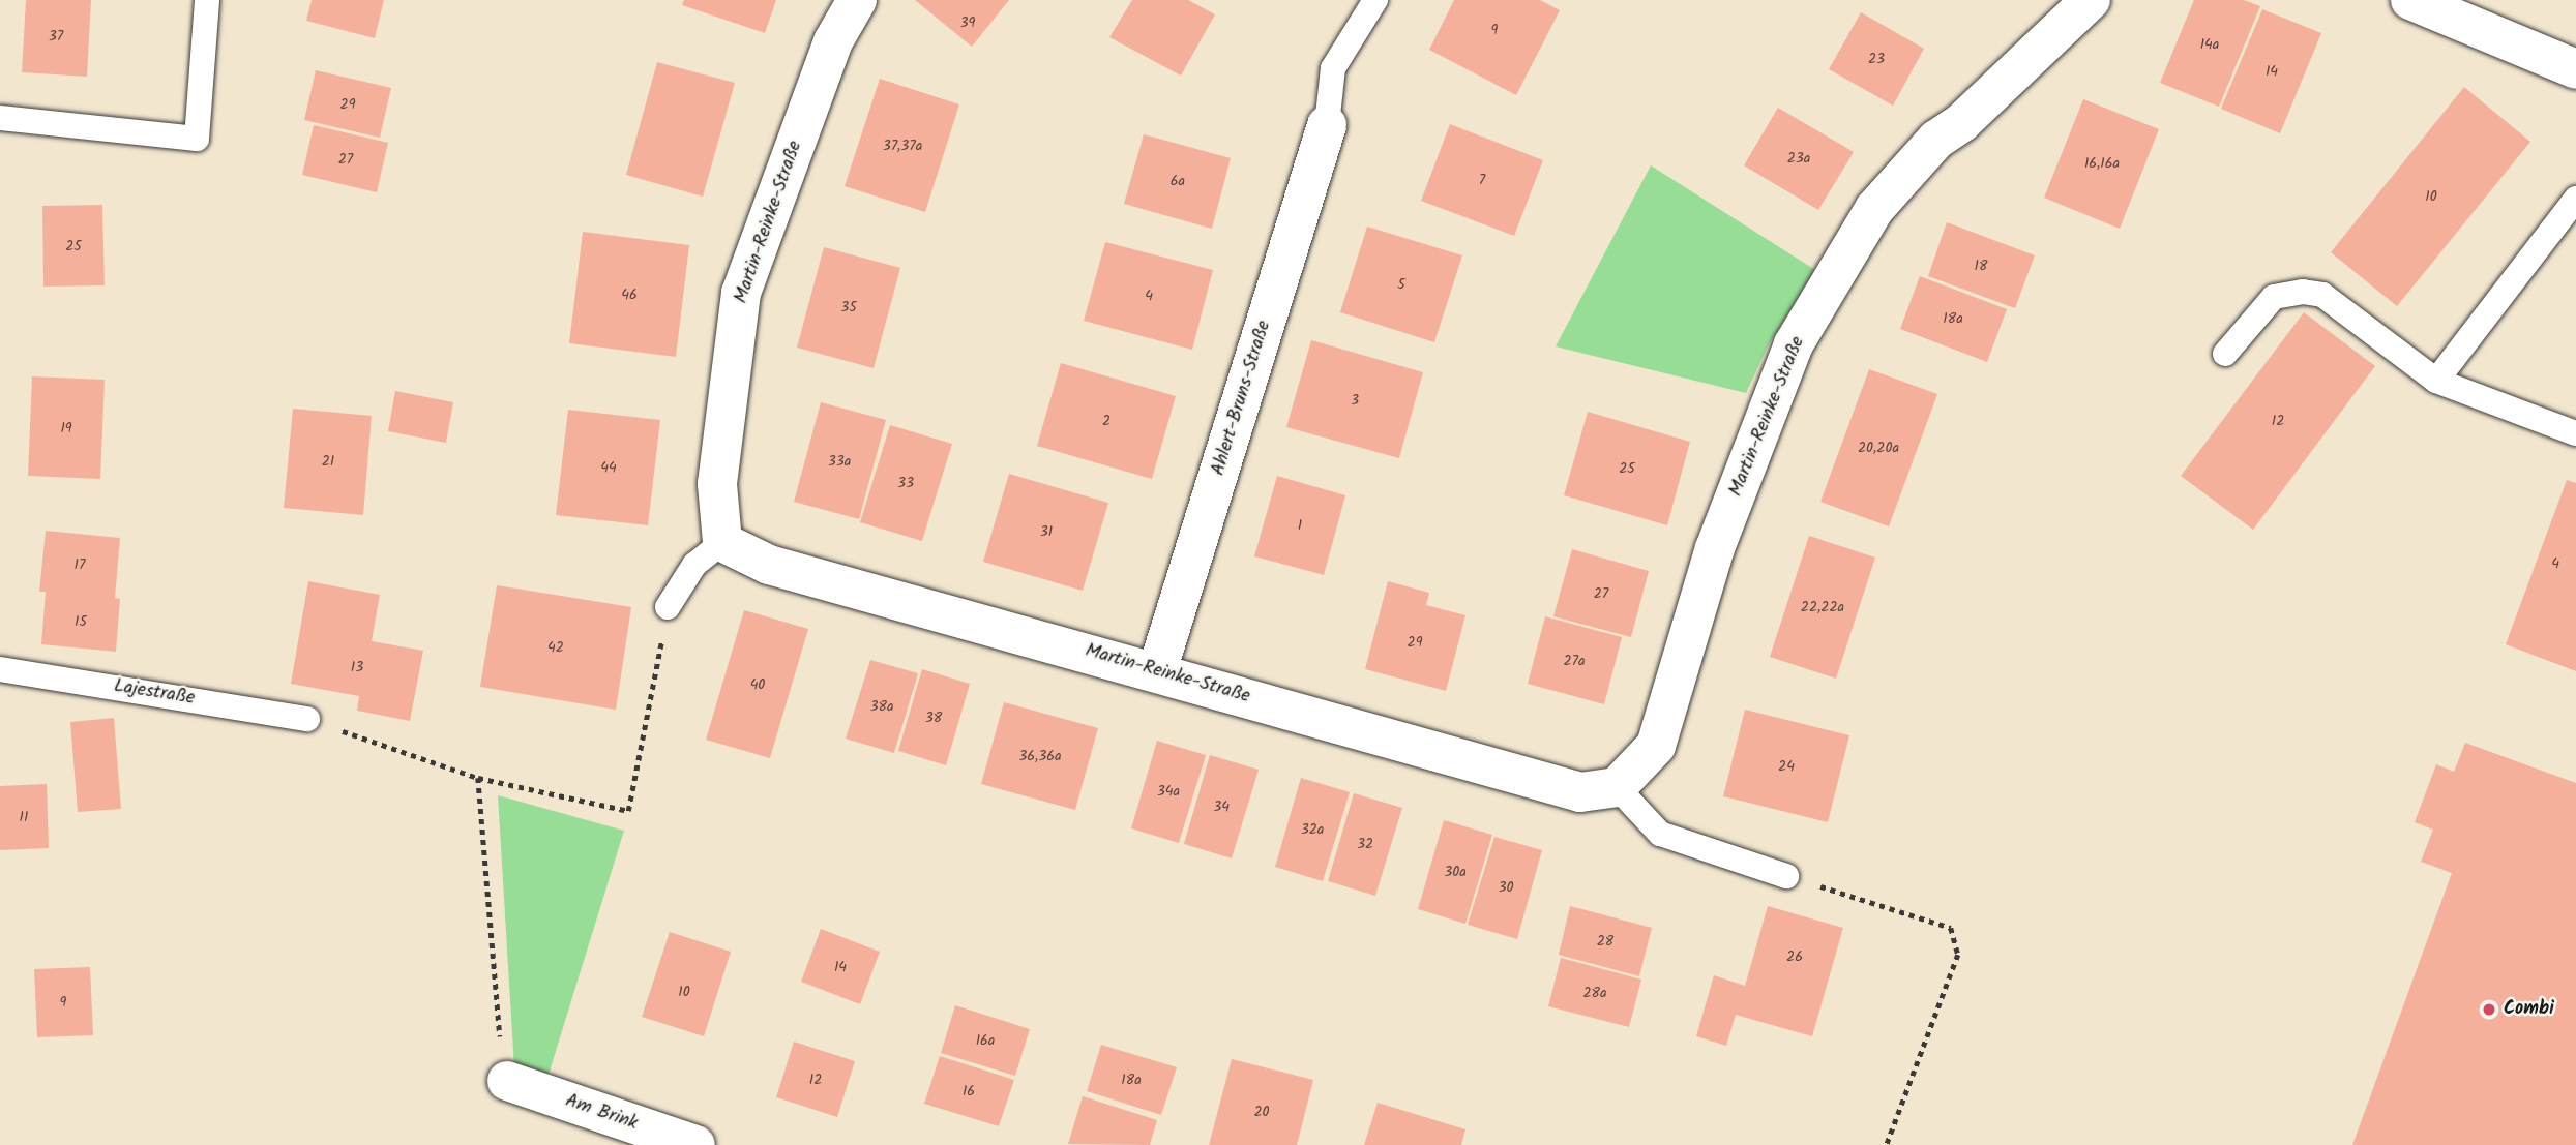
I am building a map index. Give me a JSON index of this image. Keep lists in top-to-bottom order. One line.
{"streets":{"street":["Martin-Reinke-Straße","Ahlert-Bruns-Straße","Am Brink"],"lane":["Lajestraße"]},"crossings":[["Martin-Reinke-Straße","Ahlert-Bruns-Straße"]],"places":["Combi"],"house_numbers":["39","9","37","14a","23","14","29","37,37a","23a","27","16,16a","7","6a","10","25","18","5","46","4","35","18a","3","2","12","19","20,20a","21","33a","44","25","33","1","31","4","17","27","22,22a","15","29","42","27a","13","40","38a","38","36,36a","24","34a","34","11","32a","32","30a","30","28","26","14","10","28a","9","16a","12","18a","16","20"]}
